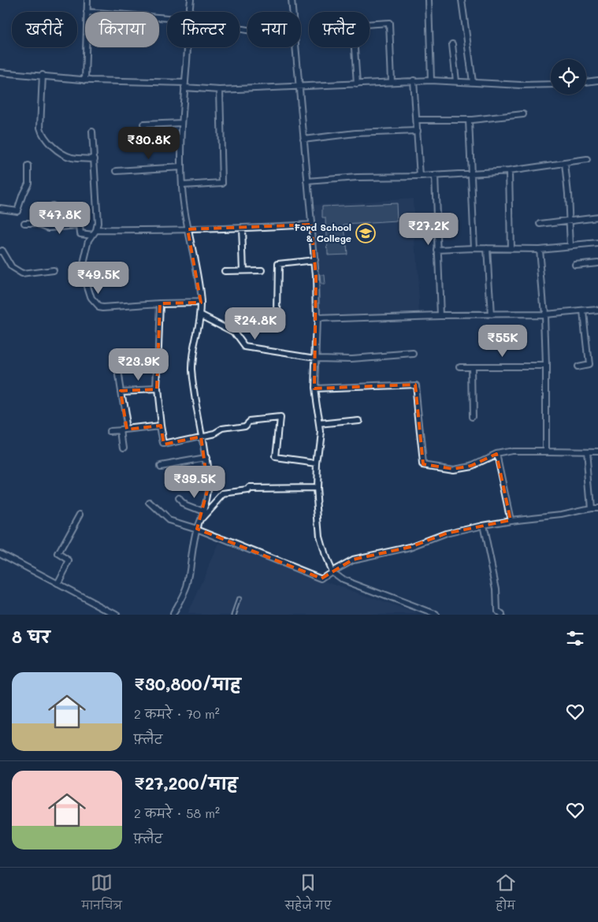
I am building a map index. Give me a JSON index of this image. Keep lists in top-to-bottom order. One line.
{"places":{"school or university":["Ford School & College"]},"page":{"chip":["खरीदें","किराया","फ़िल्टर","नया","फ़्लैट"],"price":["₹30.8K","₹47.8K","₹27.2K","₹49.5K","₹24.8K","₹55K","₹23.9K","₹39.5K"],"heading":"8 घर","list":[{"name":"₹30,800/माह","note":"2 कमरे · 70 m² · फ़्लैट"},{"name":"₹27,200/माह","note":"2 कमरे · 58 m² · फ़्लैट"}],"tabs":["मानचित्र","सहेजे गए","होम"]}}
